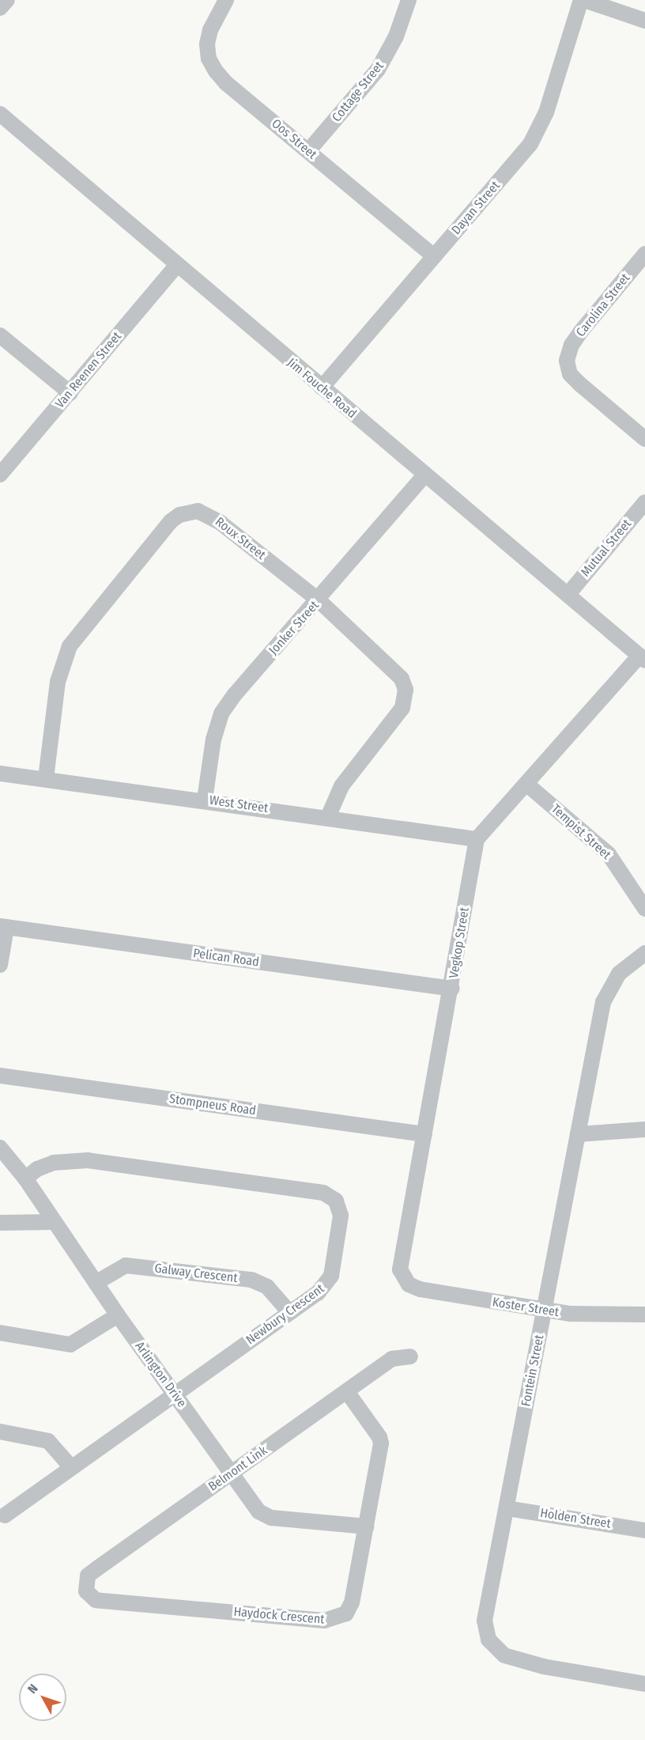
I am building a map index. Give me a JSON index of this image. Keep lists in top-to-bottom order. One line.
{"streets":{"street":["Cottage Street","Oos Street","Dayan Street","Carolina Street","Van Reenen Street","Jim Fouche Road","Roux Street","Mutual Street","Jonker Street","West Street","Tempist Street","Vegkop Street","Pelican Road","Stompneus Road","Galway Crescent","Koster Street","Newbury Crescent","Fontein Street","Arlington Drive","Belmont Link","Holden Street","Haydock Crescent"]},"crossings":[["Cottage Street","Oos Street"],["Oos Street","Dayan Street"],["Dayan Street","Jim Fouche Road"],["Van Reenen Street","Jim Fouche Road"],["Jim Fouche Road","Mutual Street"],["Jim Fouche Road","Jonker Street"],["Roux Street","Jonker Street"],["Roux Street","West Street"],["Jonker Street","West Street"],["West Street","Vegkop Street"],["Vegkop Street","Pelican Road"],["Vegkop Street","Stompneus Road"],["Vegkop Street","Koster Street"],["Galway Crescent","Newbury Crescent"],["Galway Crescent","Arlington Drive"],["Koster Street","Fontein Street"],["Newbury Crescent","Arlington Drive"],["Fontein Street","Holden Street"],["Arlington Drive","Belmont Link"],["Arlington Drive","Haydock Crescent"],["Belmont Link","Haydock Crescent"]],"north":"top left"}
